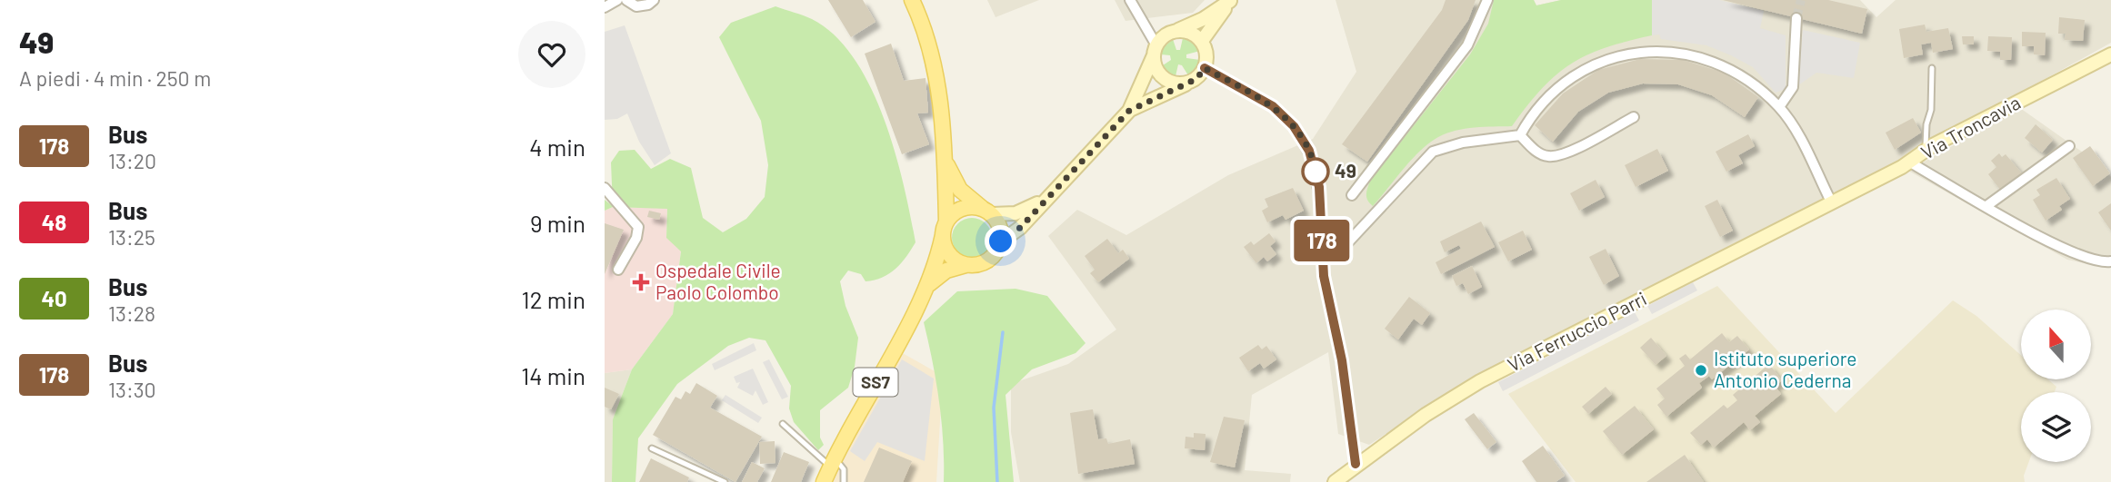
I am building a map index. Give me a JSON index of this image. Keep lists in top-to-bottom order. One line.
{"streets":{"main road":["SS7"],"street":["Via Troncavia","Via Ferruccio Parri"]},"crossings":[["Via Troncavia","Via Ferruccio Parri"]],"places":{"other":["49","Istituto superiore Antonio Cederna"],"health":["Ospedale Civile Paolo Colombo"]},"lines":["bus line 178"],"north":"top","page":{"heading":["49","A piedi · 4 min · 250 m"],"on_map":"178","list":[{"mark":"178","name":"Bus","note":"13:20","value":"4 min"},{"mark":"48","name":"Bus","note":"13:25","value":"9 min"},{"mark":"40","name":"Bus","note":"13:28","value":"12 min"},{"mark":"178","name":"Bus","note":"13:30","value":"14 min"}]}}
